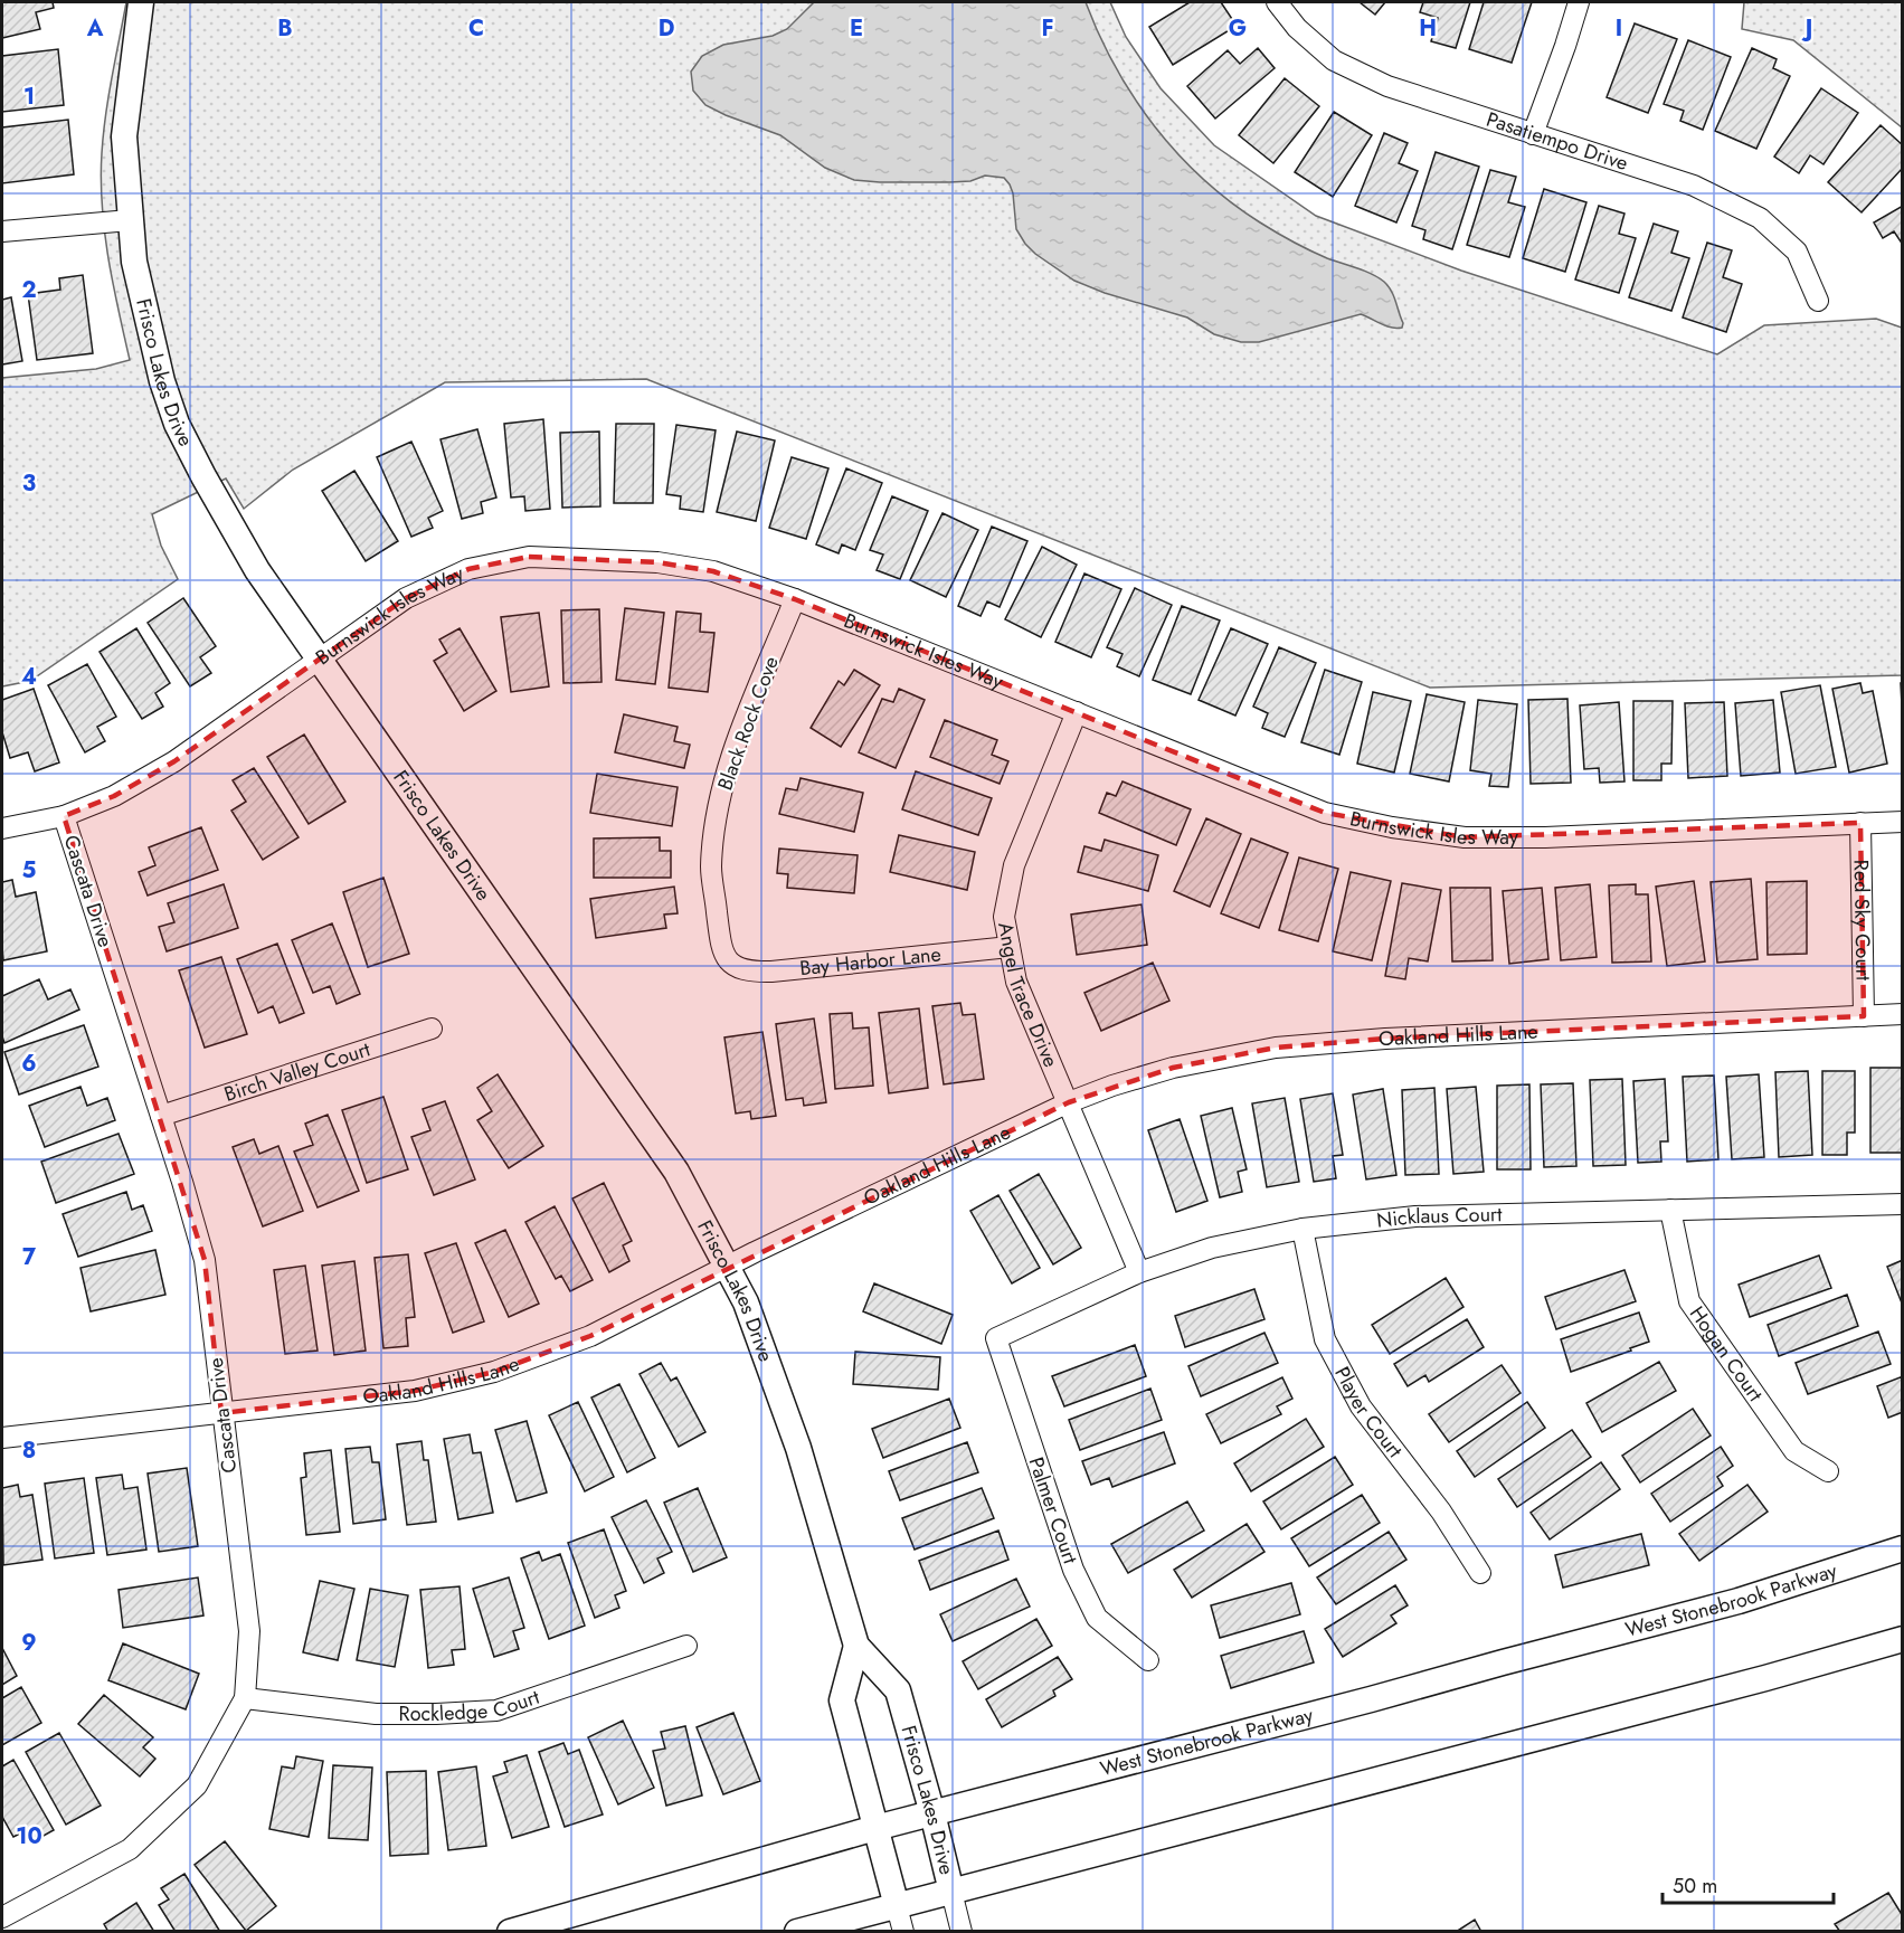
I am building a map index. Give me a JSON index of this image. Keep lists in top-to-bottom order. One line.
{"streets":{"street":["Pasatiempo Drive","Frisco Lakes Drive","Burnswick Isles Way","Black Rock Cove","Cascata Drive","Red Sky Court","Bay Harbor Lane","Angel Trace Drive","Oakland Hills Lane","Birch Valley Court","Nicklaus Court","Hogan Court","Player Court","Palmer Court","West Stonebrook Parkway","Rockledge Court"]},"crossings":[["Frisco Lakes Drive","Burnswick Isles Way"],["Frisco Lakes Drive","Oakland Hills Lane"],["Frisco Lakes Drive","West Stonebrook Parkway"],["Burnswick Isles Way","Black Rock Cove"],["Burnswick Isles Way","Cascata Drive"],["Burnswick Isles Way","Red Sky Court"],["Burnswick Isles Way","Angel Trace Drive"],["Black Rock Cove","Bay Harbor Lane"],["Cascata Drive","Oakland Hills Lane"],["Cascata Drive","Birch Valley Court"],["Cascata Drive","Rockledge Court"],["Red Sky Court","Oakland Hills Lane"],["Bay Harbor Lane","Angel Trace Drive"],["Angel Trace Drive","Oakland Hills Lane"],["Angel Trace Drive","Nicklaus Court"],["Nicklaus Court","Hogan Court"],["Nicklaus Court","Player Court"],["Nicklaus Court","Palmer Court"]],"scale_bar":"50 m","grid":{"columns":["A","B","C","D","E","F","G","H","I","J"],"rows":["1","2","3","4","5","6","7","8","9","10"]}}
